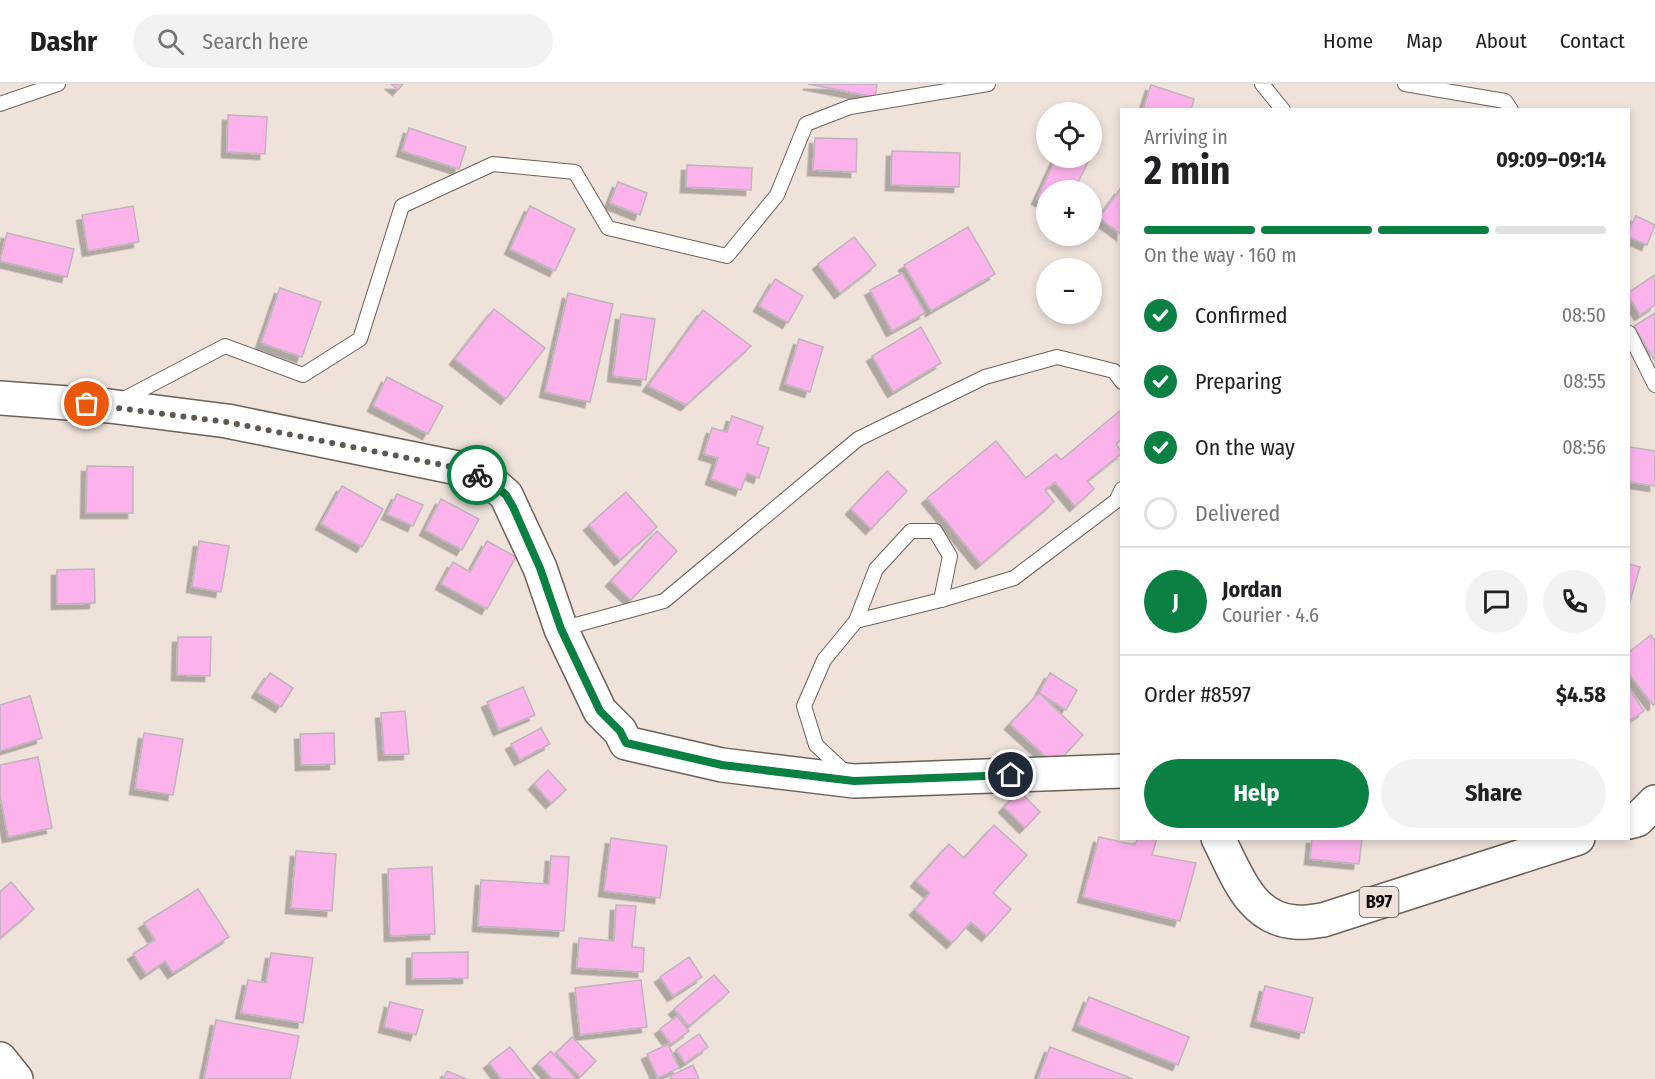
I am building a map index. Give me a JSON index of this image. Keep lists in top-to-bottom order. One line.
{"streets":{"main road":["B97"]},"page":{"header":"Dashr","search":"Search here","nav":["Home","Map","About","Contact"],"map_buttons":["+","−"],"heading":["2 min","Arriving in","09:09–09:14"],"panel":["Jordan","Courier · 4.6","Order #8597","$4.58"],"bar":"On the way · 160 m","list":[["Confirmed","08:50"],["Preparing","08:55"],["On the way","08:56"],"Delivered"],"round":"J","buttons":["Help","Share"]}}
